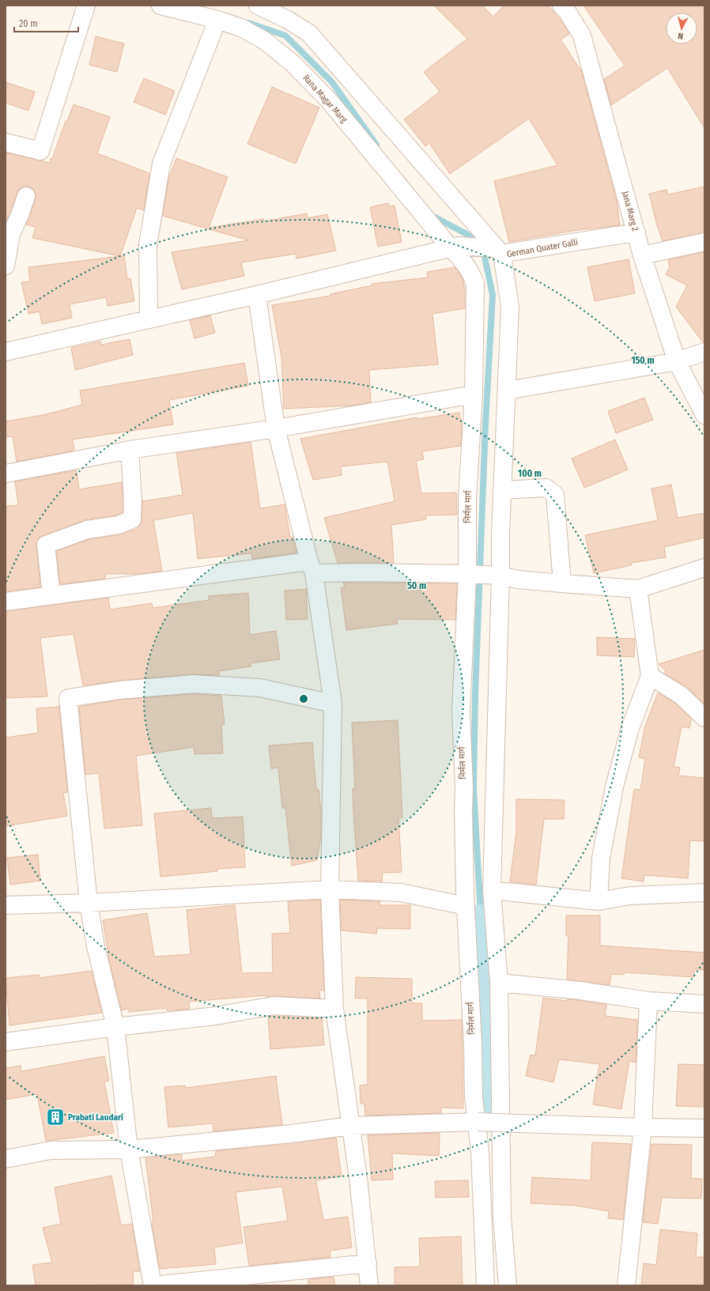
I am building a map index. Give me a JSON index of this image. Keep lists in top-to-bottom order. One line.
{"streets":{"street":["Rana Magar Marg","Jana Marg 2","German Quater Galli","निर्मल मार्ग"]},"crossings":[["Rana Magar Marg","German Quater Galli"],["Rana Magar Marg","निर्मल मार्ग"],["Jana Marg 2","German Quater Galli"],["German Quater Galli","निर्मल मार्ग"]],"places":{"building":["Prabati Laudari"]},"scale_bar":"20 m","north":"bottom","rings":["150 m","100 m","50 m"]}
